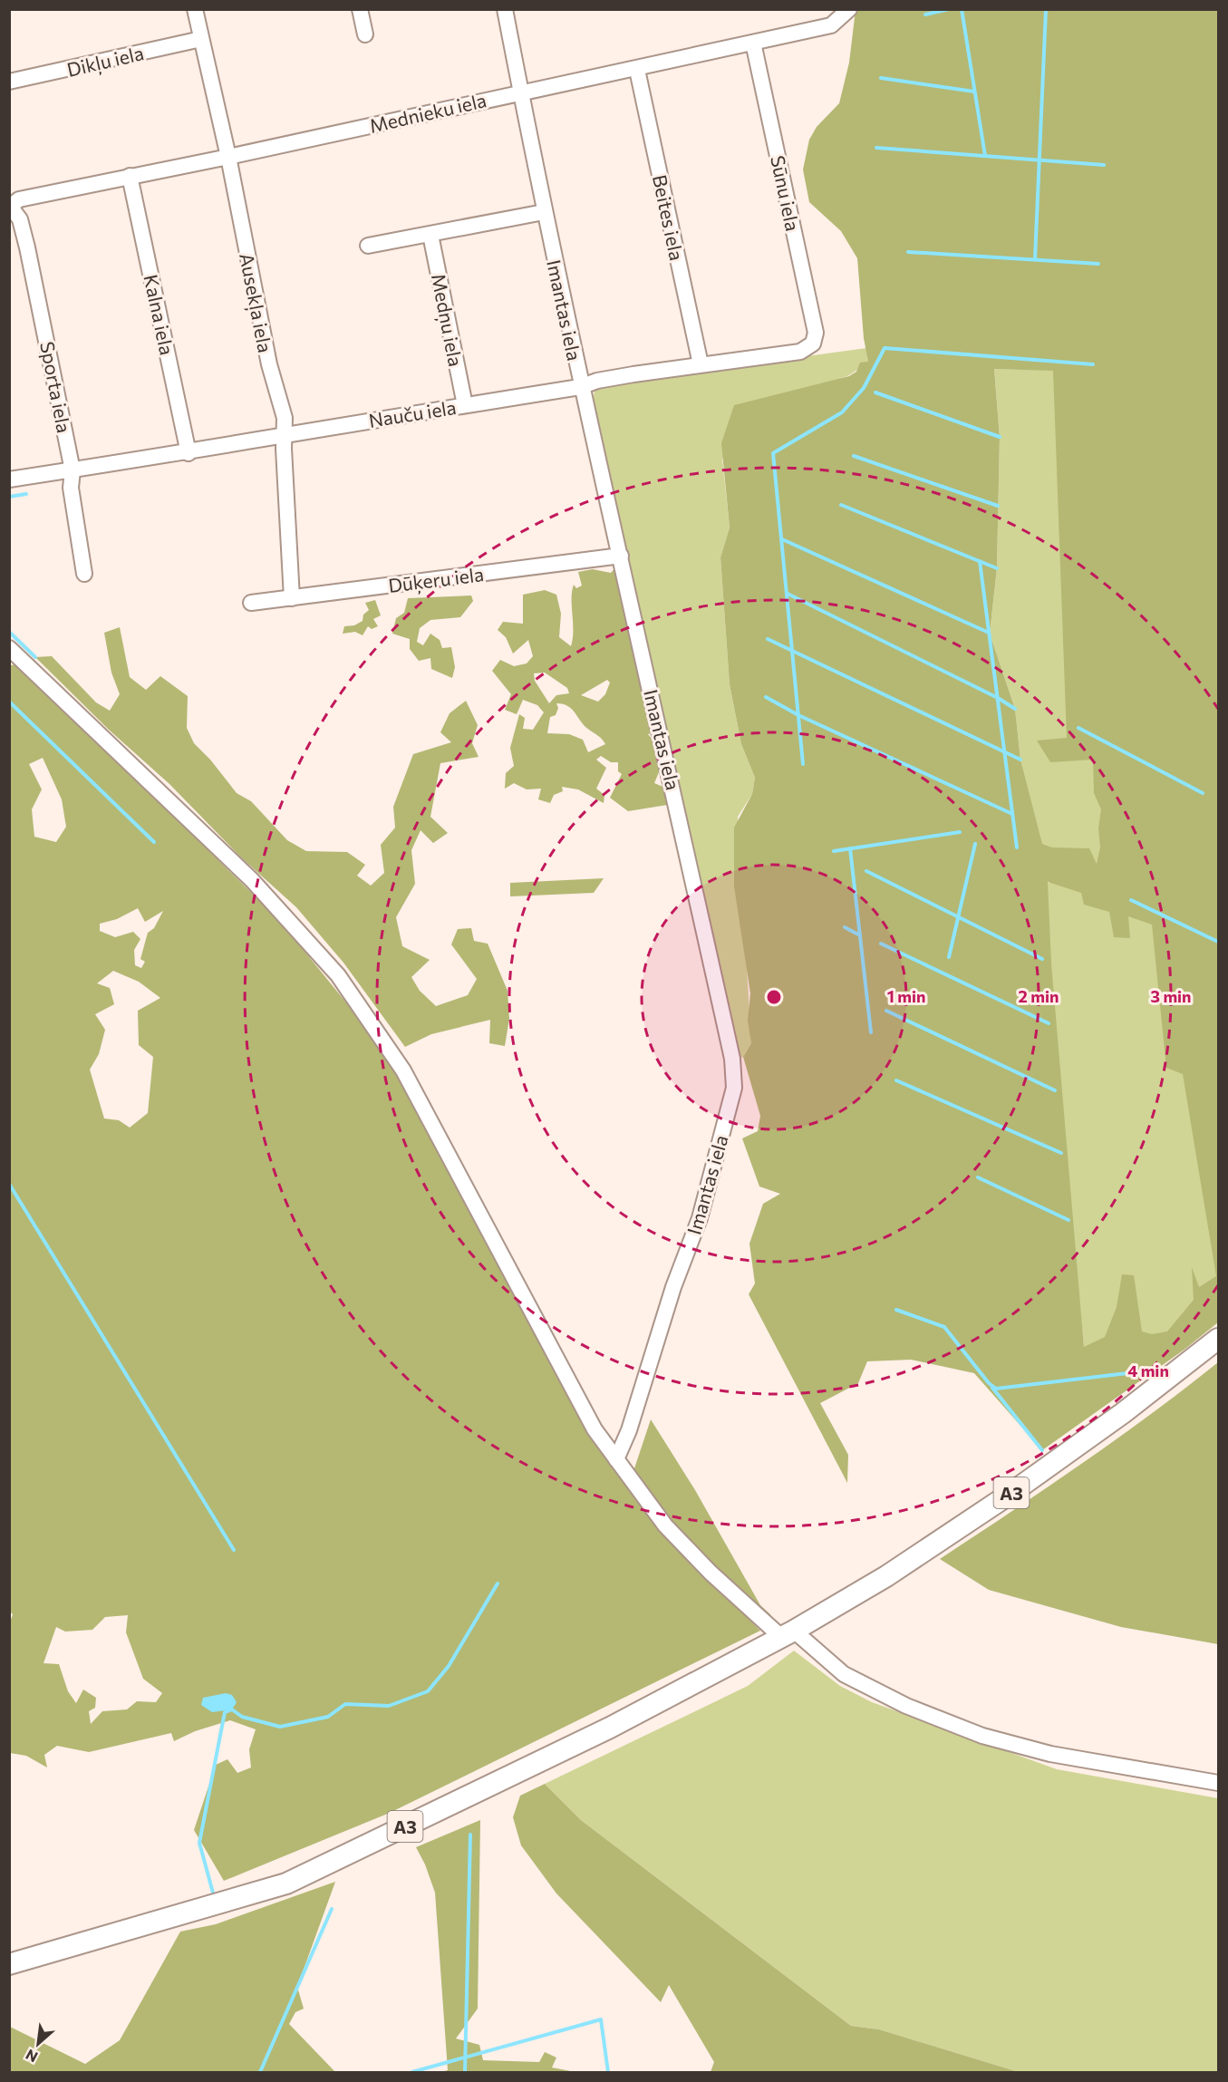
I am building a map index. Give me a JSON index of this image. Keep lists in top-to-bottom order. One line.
{"streets":{"highway":["A3"],"street":["Dikļu iela","Mednieku iela","Sūnu iela","Beites iela","Ausekļa iela","Imantas iela","Kalna iela","Medņu iela","Sporta iela","Nauču iela","Dūķeru iela"]},"crossings":[["Dikļu iela","Ausekļa iela"],["Mednieku iela","Sūnu iela"],["Mednieku iela","Beites iela"],["Mednieku iela","Ausekļa iela"],["Mednieku iela","Imantas iela"],["Mednieku iela","Kalna iela"],["Mednieku iela","Sporta iela"],["Sūnu iela","Nauču iela"],["Beites iela","Nauču iela"],["Ausekļa iela","Nauču iela"],["Ausekļa iela","Dūķeru iela"],["Imantas iela","Nauču iela"],["Imantas iela","Dūķeru iela"],["Kalna iela","Nauču iela"],["Medņu iela","Nauču iela"],["Sporta iela","Nauču iela"]],"north":"bottom left","rings":["1 min","2 min","3 min","4 min"]}
